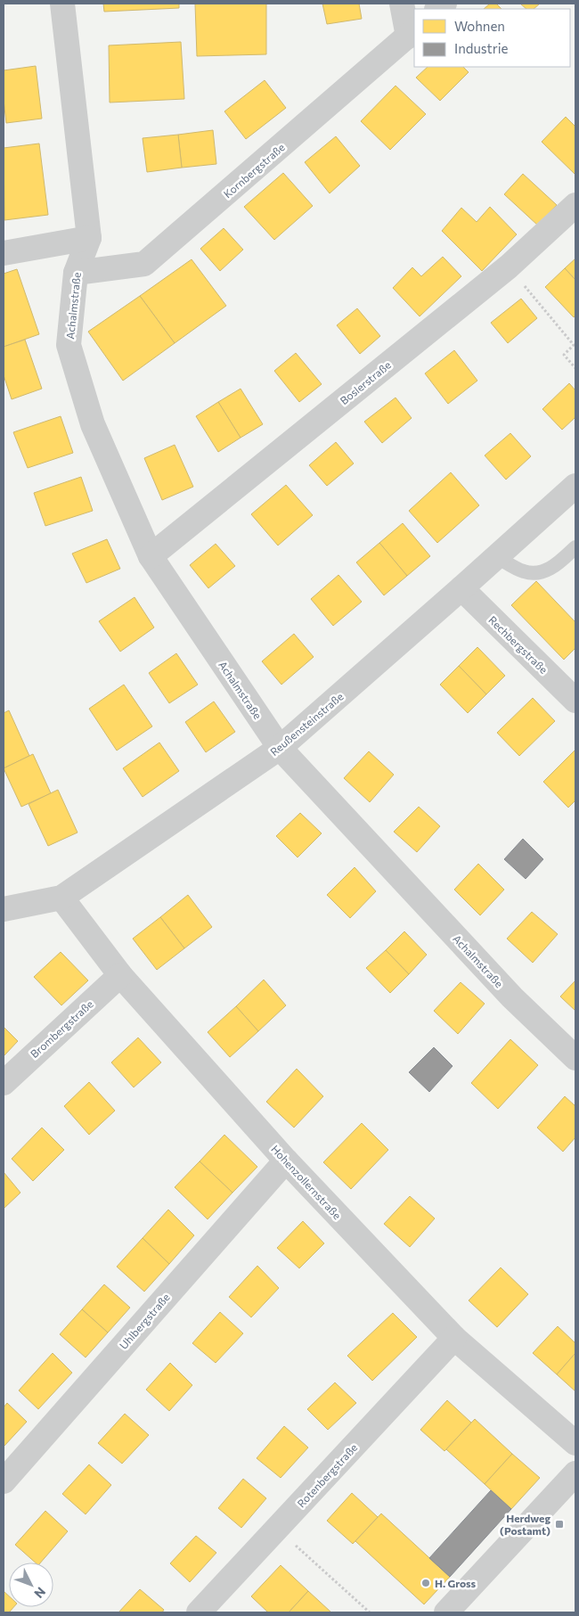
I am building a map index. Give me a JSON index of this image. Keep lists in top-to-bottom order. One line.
{"streets":{"street":["Kornbergstraße","Achalmstraße","Boslerstraße","Rechbergstraße","Reußensteinstraße","Brombergstraße","Hohenzollernstraße","Uhlbergstraße","Rotenbergstraße"]},"crossings":[["Kornbergstraße","Achalmstraße"],["Achalmstraße","Boslerstraße"],["Achalmstraße","Reußensteinstraße"],["Rechbergstraße","Reußensteinstraße"],["Reußensteinstraße","Hohenzollernstraße"],["Brombergstraße","Hohenzollernstraße"],["Hohenzollernstraße","Uhlbergstraße"],["Hohenzollernstraße","Rotenbergstraße"]],"places":{"transit":["Herdweg (Postamt)"],"other":["H. Gross"]},"legend":["Wohnen","Industrie"],"north":"bottom right"}
